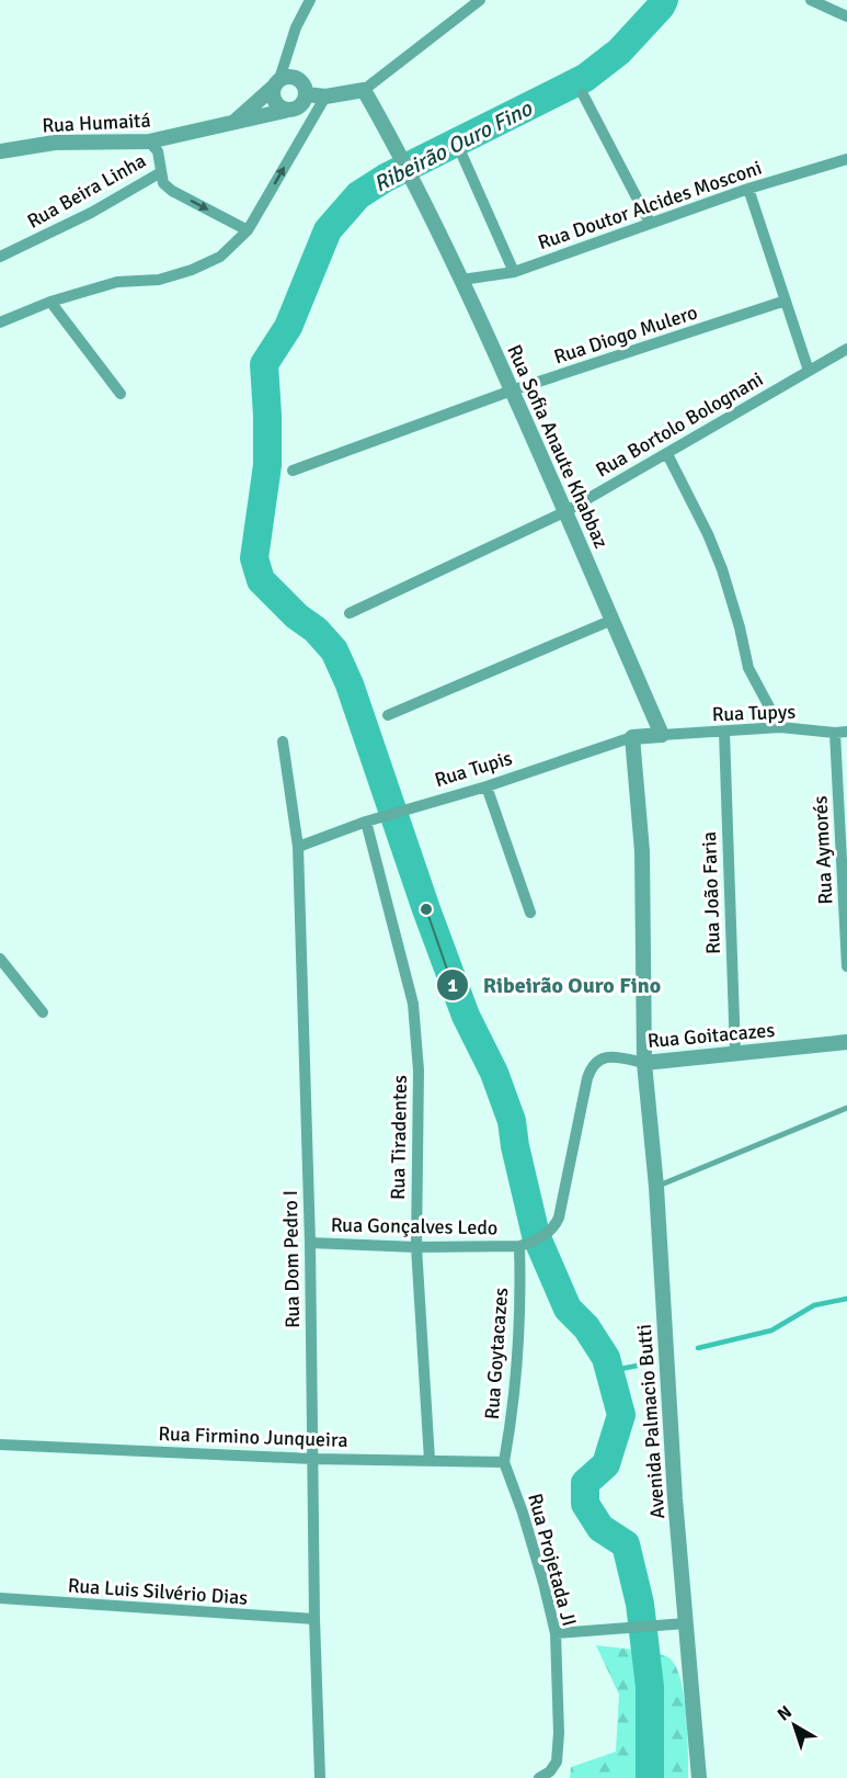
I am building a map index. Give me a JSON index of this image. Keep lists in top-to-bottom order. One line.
{"streets":{"street":["Rua Humaitá","Rua Beira Linha","Rua Doutor Alcides Mosconi","Rua Diogo Mulero","Rua Bortolo Bolognani","Rua Sofia Anaute Khabbaz","Rua Tupys","Rua Tupis","Rua Aymorés","Rua João Faria","Rua Goitacazes","Rua Tiradentes","Rua Gonçalves Ledo","Rua Dom Pedro I","Rua Goytacazes","Avenida Palmacio Butti","Rua Firmino Junqueira","Rua Projetada JI","Rua Luis Silvério Dias"]},"crossings":[["Rua Humaitá","Rua Beira Linha"],["Rua Doutor Alcides Mosconi","Rua Sofia Anaute Khabbaz"],["Rua Diogo Mulero","Rua Sofia Anaute Khabbaz"],["Rua Bortolo Bolognani","Rua Sofia Anaute Khabbaz"],["Rua Sofia Anaute Khabbaz","Rua Tupys"],["Rua Sofia Anaute Khabbaz","Rua Tupis"],["Rua Tupys","Rua Tupis"],["Rua Tupys","Rua Aymorés"],["Rua Tupys","Rua João Faria"],["Rua Tupis","Rua Tiradentes"],["Rua Tupis","Rua Dom Pedro I"],["Rua Tupis","Avenida Palmacio Butti"],["Rua João Faria","Rua Goitacazes"],["Rua Goitacazes","Rua Gonçalves Ledo"],["Rua Goitacazes","Rua Goytacazes"],["Rua Goitacazes","Avenida Palmacio Butti"],["Rua Tiradentes","Rua Gonçalves Ledo"],["Rua Tiradentes","Rua Firmino Junqueira"],["Rua Gonçalves Ledo","Rua Dom Pedro I"],["Rua Gonçalves Ledo","Rua Goytacazes"],["Rua Dom Pedro I","Rua Firmino Junqueira"],["Rua Dom Pedro I","Rua Luis Silvério Dias"],["Rua Goytacazes","Rua Firmino Junqueira"],["Rua Goytacazes","Rua Projetada JI"],["Rua Firmino Junqueira","Rua Projetada JI"]],"water":["Ribeirão Ouro Fino"],"places":["Ribeirão Ouro Fino"],"north":"top left"}
